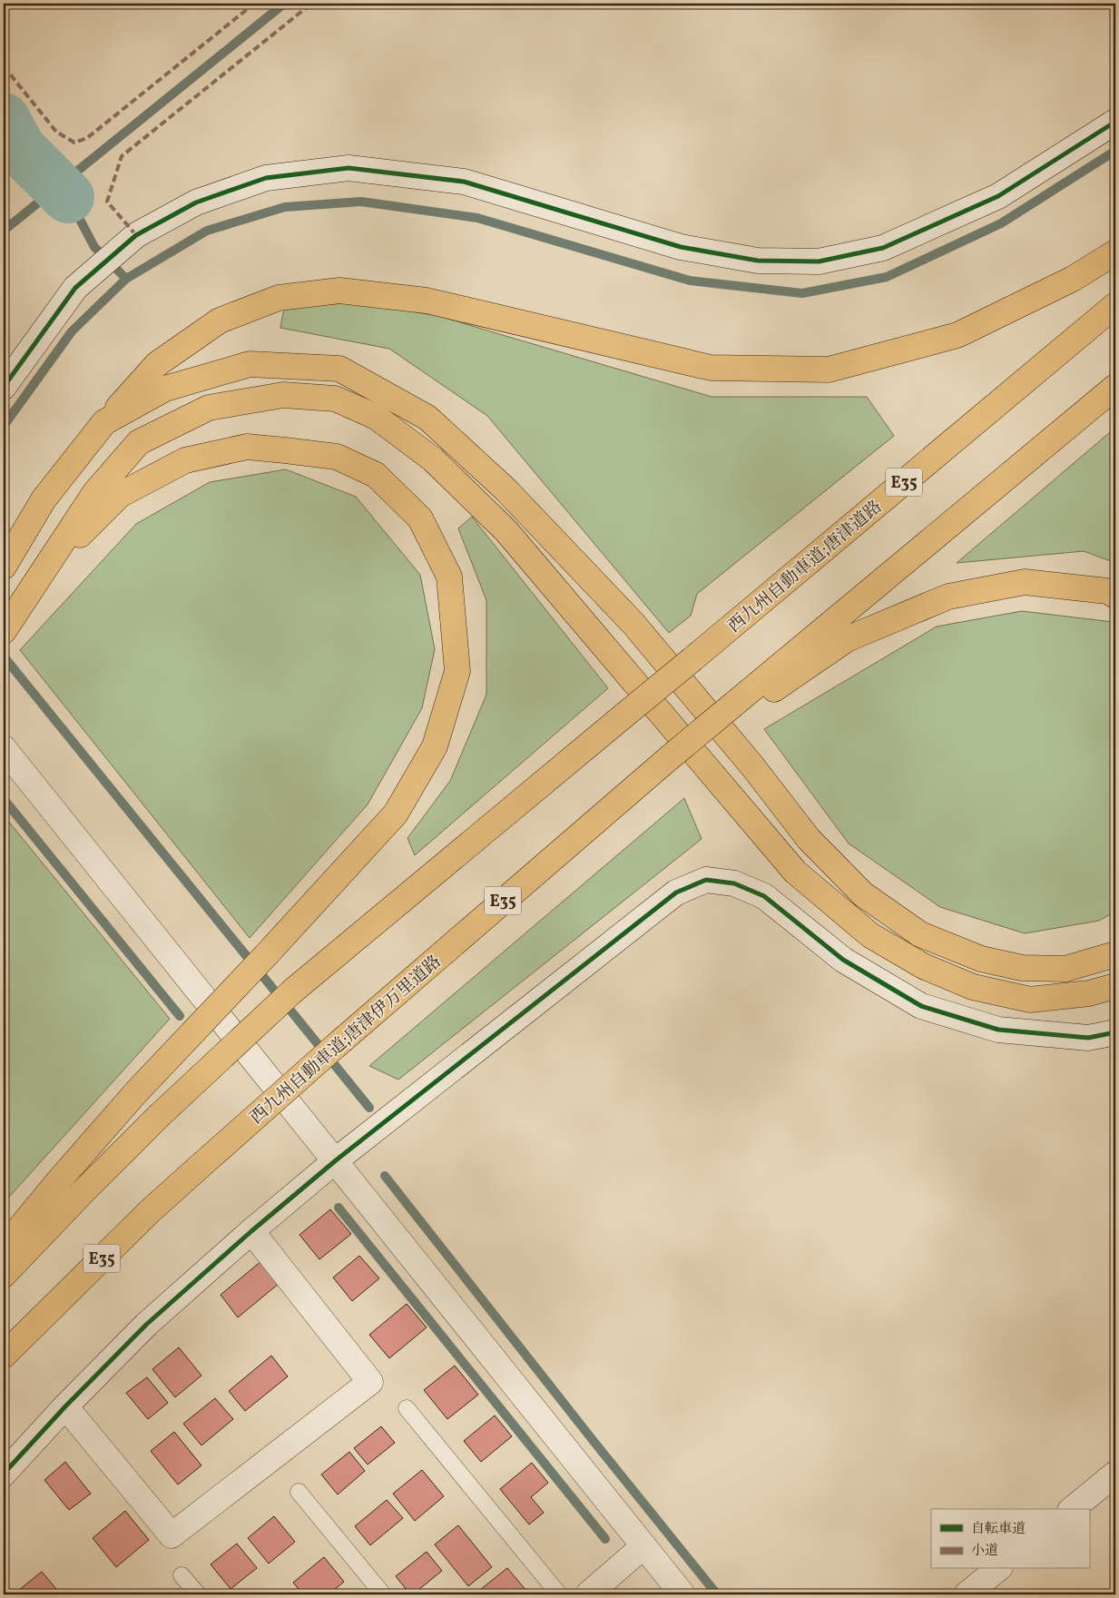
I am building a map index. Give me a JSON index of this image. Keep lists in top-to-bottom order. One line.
{"streets":{"highway":["E35","西九州自動車道;唐津道路","西九州自動車道;唐津伊万里道路"]},"crossings":[["E35","西九州自動車道;唐津伊万里道路"]],"legend":["自転車道","小道"]}
